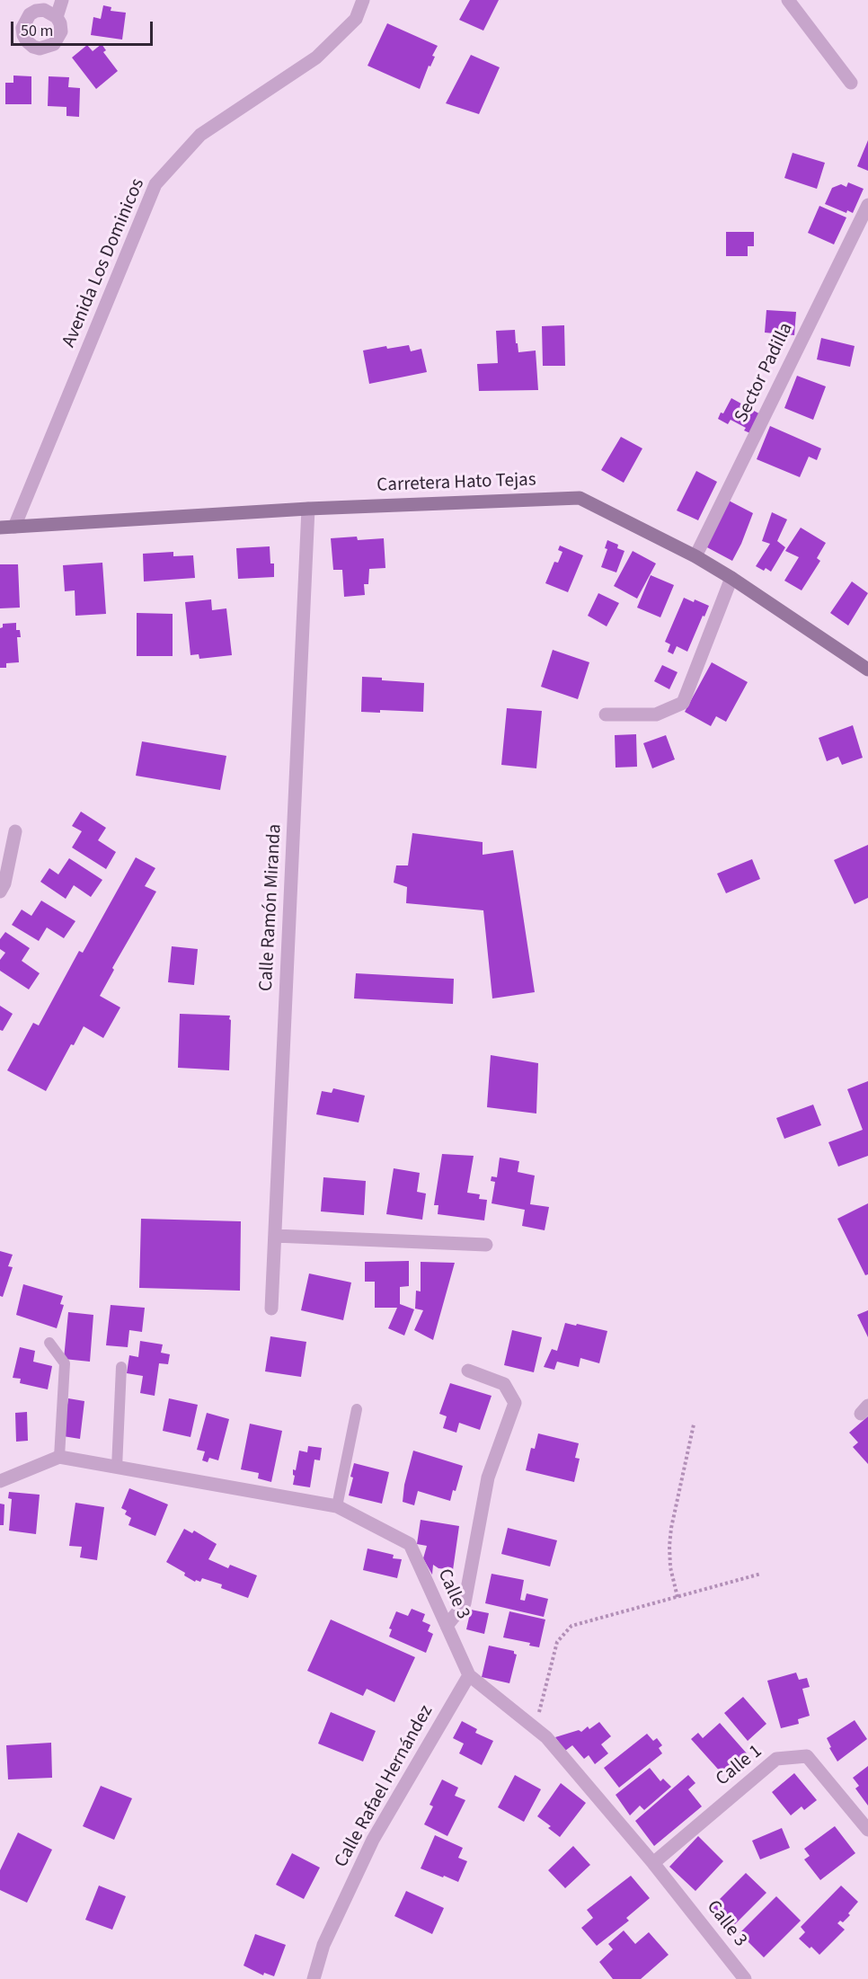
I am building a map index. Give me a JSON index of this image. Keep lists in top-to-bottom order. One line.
{"streets":{"street":["Avenida Los Dominicos","Sector Padilla","Carretera Hato Tejas","Calle Ramón Miranda","Calle 3","Calle 1","Calle Rafael Hernández"]},"crossings":[["Avenida Los Dominicos","Carretera Hato Tejas"],["Sector Padilla","Carretera Hato Tejas"],["Carretera Hato Tejas","Calle Ramón Miranda"],["Calle 3","Calle 1"],["Calle 3","Calle Rafael Hernández"]],"scale_bar":"50 m"}
